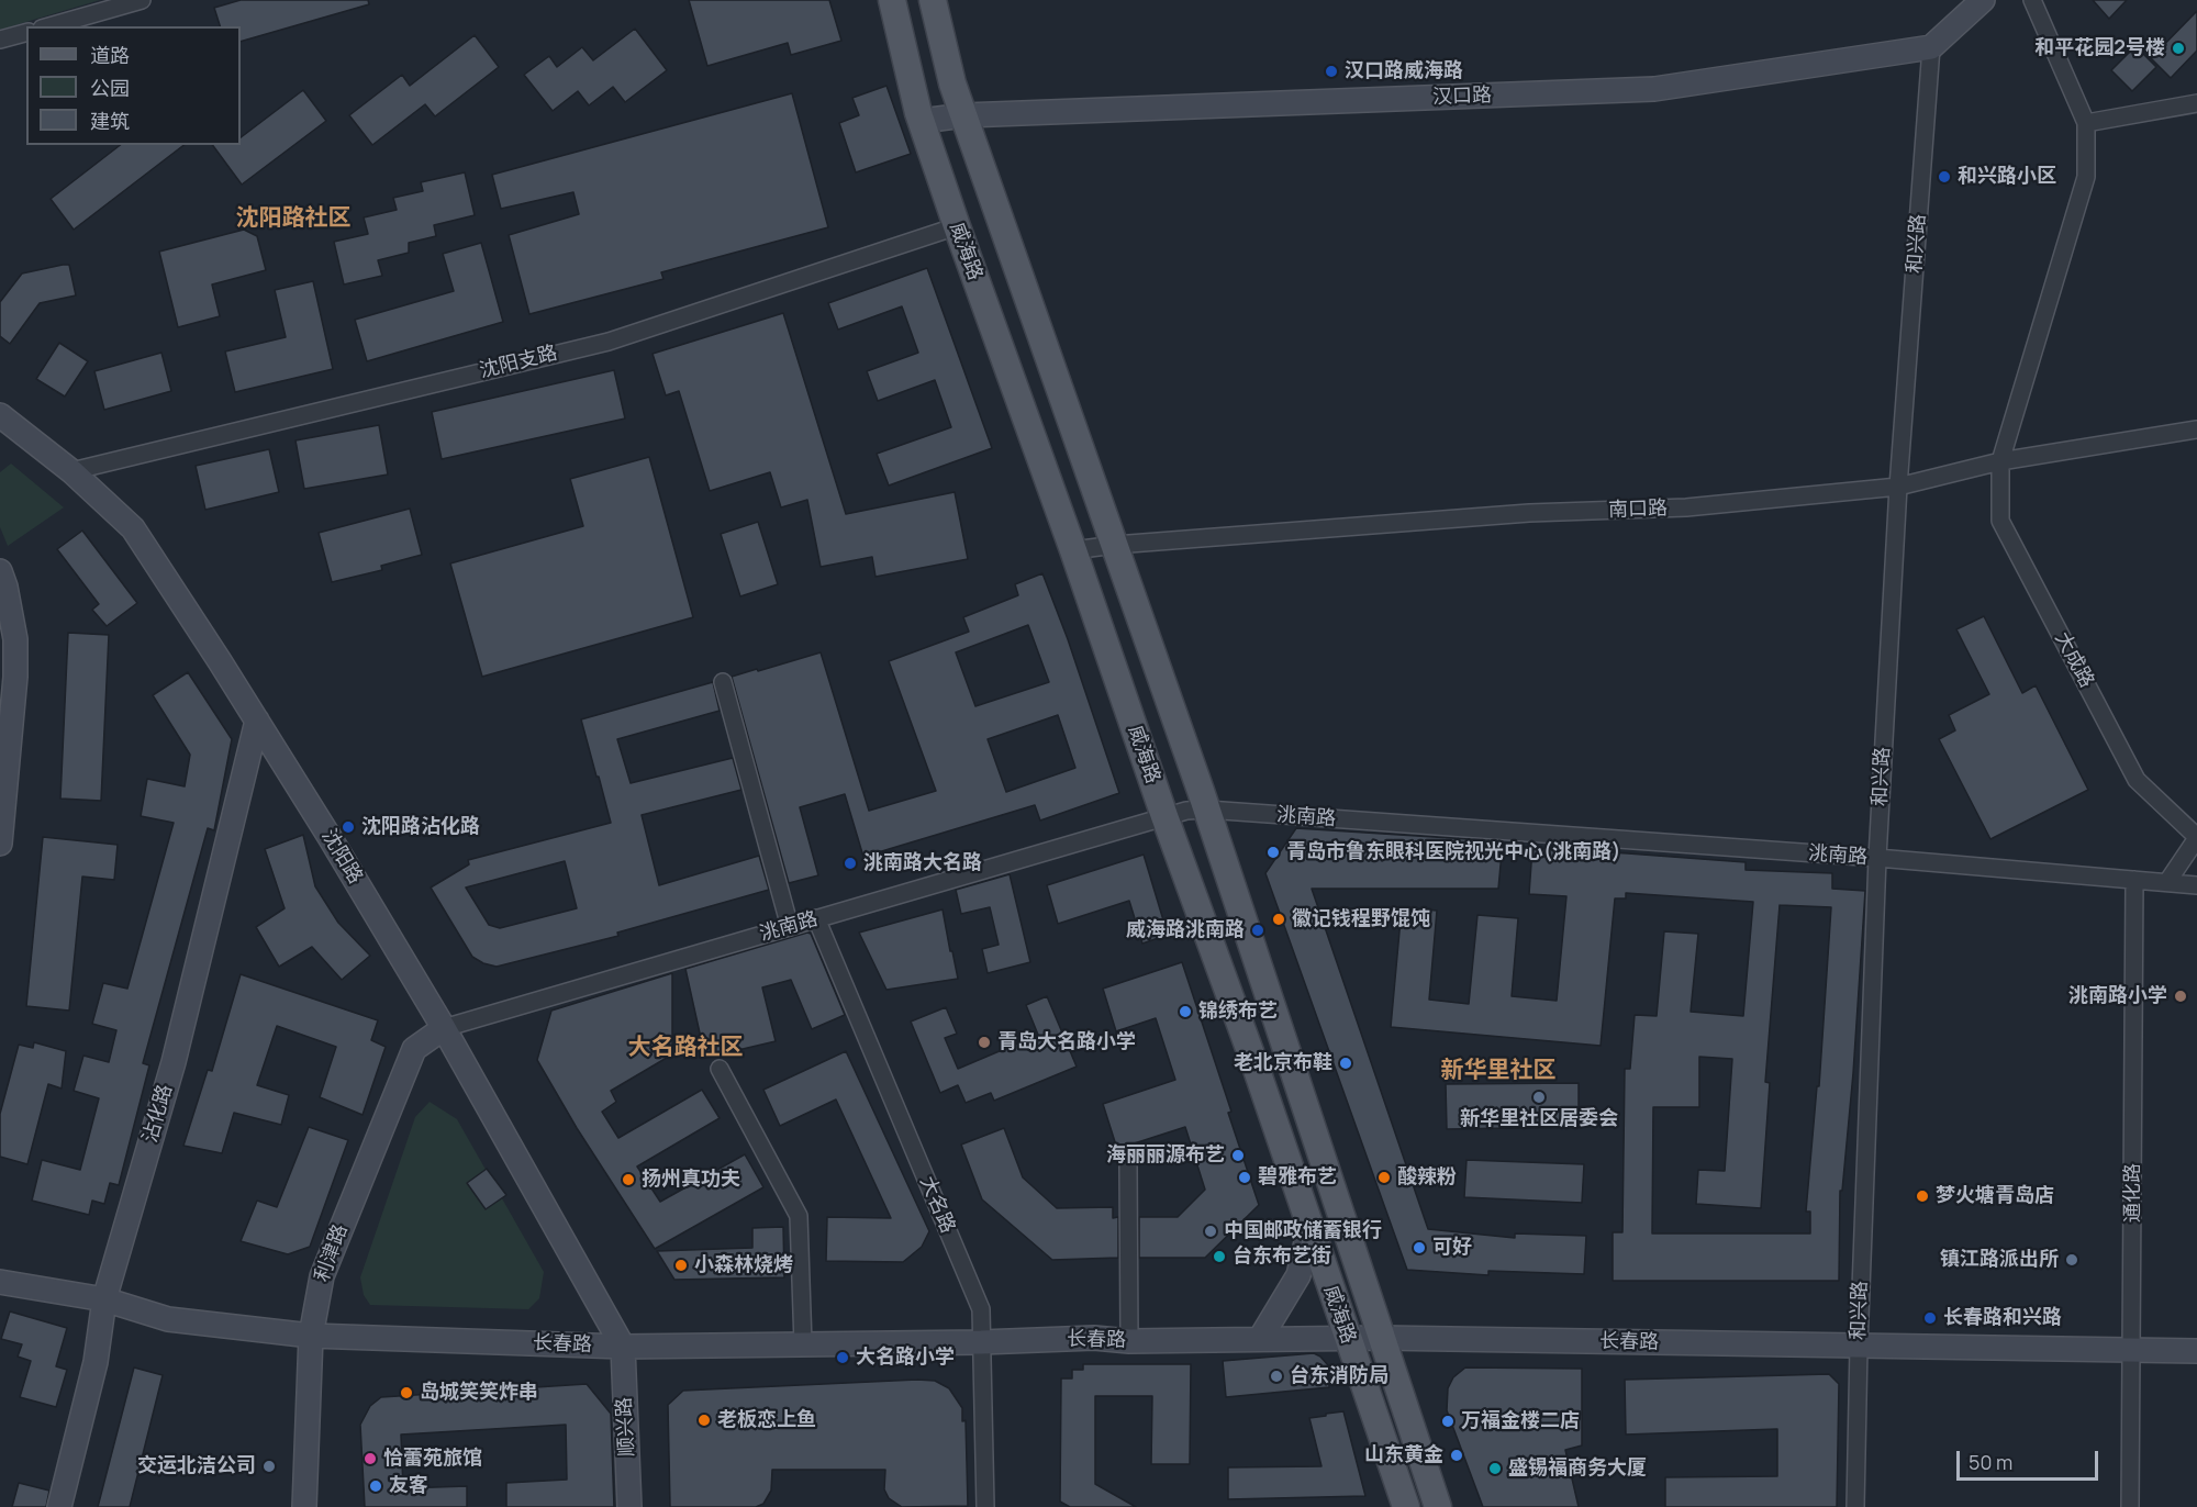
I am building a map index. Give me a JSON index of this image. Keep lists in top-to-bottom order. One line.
{"streets":{"main road":["汉口路","威海路","沈阳路","沾化路","利津路","长春路","顺兴路"],"street":["和兴路","沈阳支路","南口路","大成路","洮南路","通化路","大名路"]},"crossings":[["汉口路","和兴路"],["汉口路","威海路"],["和兴路","南口路"],["和兴路","洮南路"],["和兴路","长春路"],["威海路","沈阳支路"],["威海路","南口路"],["威海路","洮南路"],["威海路","长春路"],["沈阳支路","沈阳路"],["南口路","大成路"],["洮南路","沈阳路"],["洮南路","通化路"],["洮南路","大名路"],["洮南路","利津路"],["沈阳路","沾化路"],["沈阳路","利津路"],["沈阳路","长春路"],["沈阳路","顺兴路"],["沾化路","长春路"],["通化路","长春路"],["大名路","长春路"],["利津路","长春路"],["长春路","顺兴路"]],"districts":["沈阳路社区","大名路社区","新华里社区"],"places":["和平花园2号楼","汉口路威海路","和兴路小区","沈阳路沾化路","青岛市鲁东眼科医院视光中心(洮南路)","洮南路大名路","徽记钱程野馄饨","威海路洮南路","洮南路小学","锦绣布艺","青岛大名路小学","老北京布鞋","新华里社区居委会","海丽丽源布艺","碧雅布艺","酸辣粉","扬州真功夫","梦火塘青岛店","中国邮政储蓄银行","可好","台东布艺街","镇江路派出所","小森林烧烤","长春路和兴路","大名路小学","台东消防局","岛城笑笑炸串","老板恋上鱼","万福金楼二店","山东黄金","恰蕾苑旅馆","交运北洁公司","盛锡福商务大厦","友客"],"legend":["道路","公园","建筑"],"scale_bar":"50 m"}
